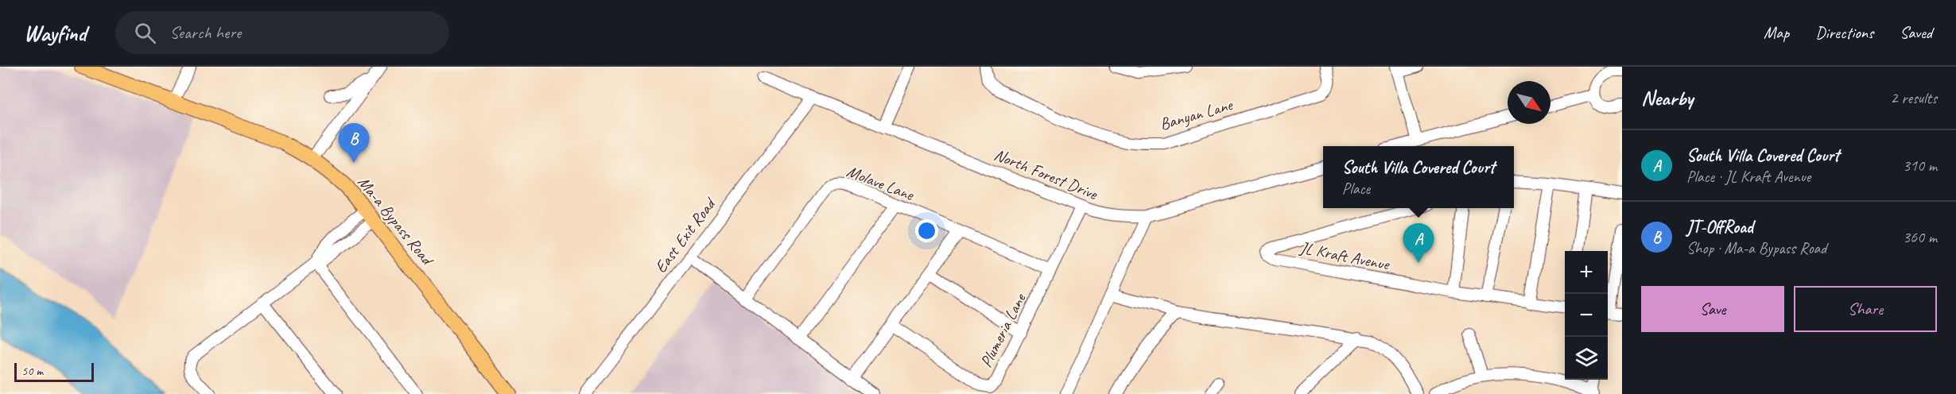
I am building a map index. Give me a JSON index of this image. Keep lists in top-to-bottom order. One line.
{"streets":{"main road":["Ma-a Bypass Road"],"street":["Banyan Lane","North Forest Drive","Molave Lane","East Exit Road","JL Kraft Avenue","Plumeria Lane"]},"crossings":[["North Forest Drive","East Exit Road"],["North Forest Drive","Plumeria Lane"],["Molave Lane","Plumeria Lane"]],"scale_bar":"50 m","north":"bottom right","page":{"header":"Wayfind","search":"Search here","nav":["Map","Directions","Saved"],"heading":["Nearby","2 results"],"pins":["B","A"],"list":[{"mark":"A","name":"South Villa Covered Court","note":"Place · JL Kraft Avenue","value":"310 m"},{"mark":"B","name":"JT-OffRoad","note":"Shop · Ma-a Bypass Road","value":"360 m"}],"popup":["South Villa Covered Court","Place"],"map_buttons":["+","−"],"buttons":["Save","Share"],"scale":"50 m"}}
